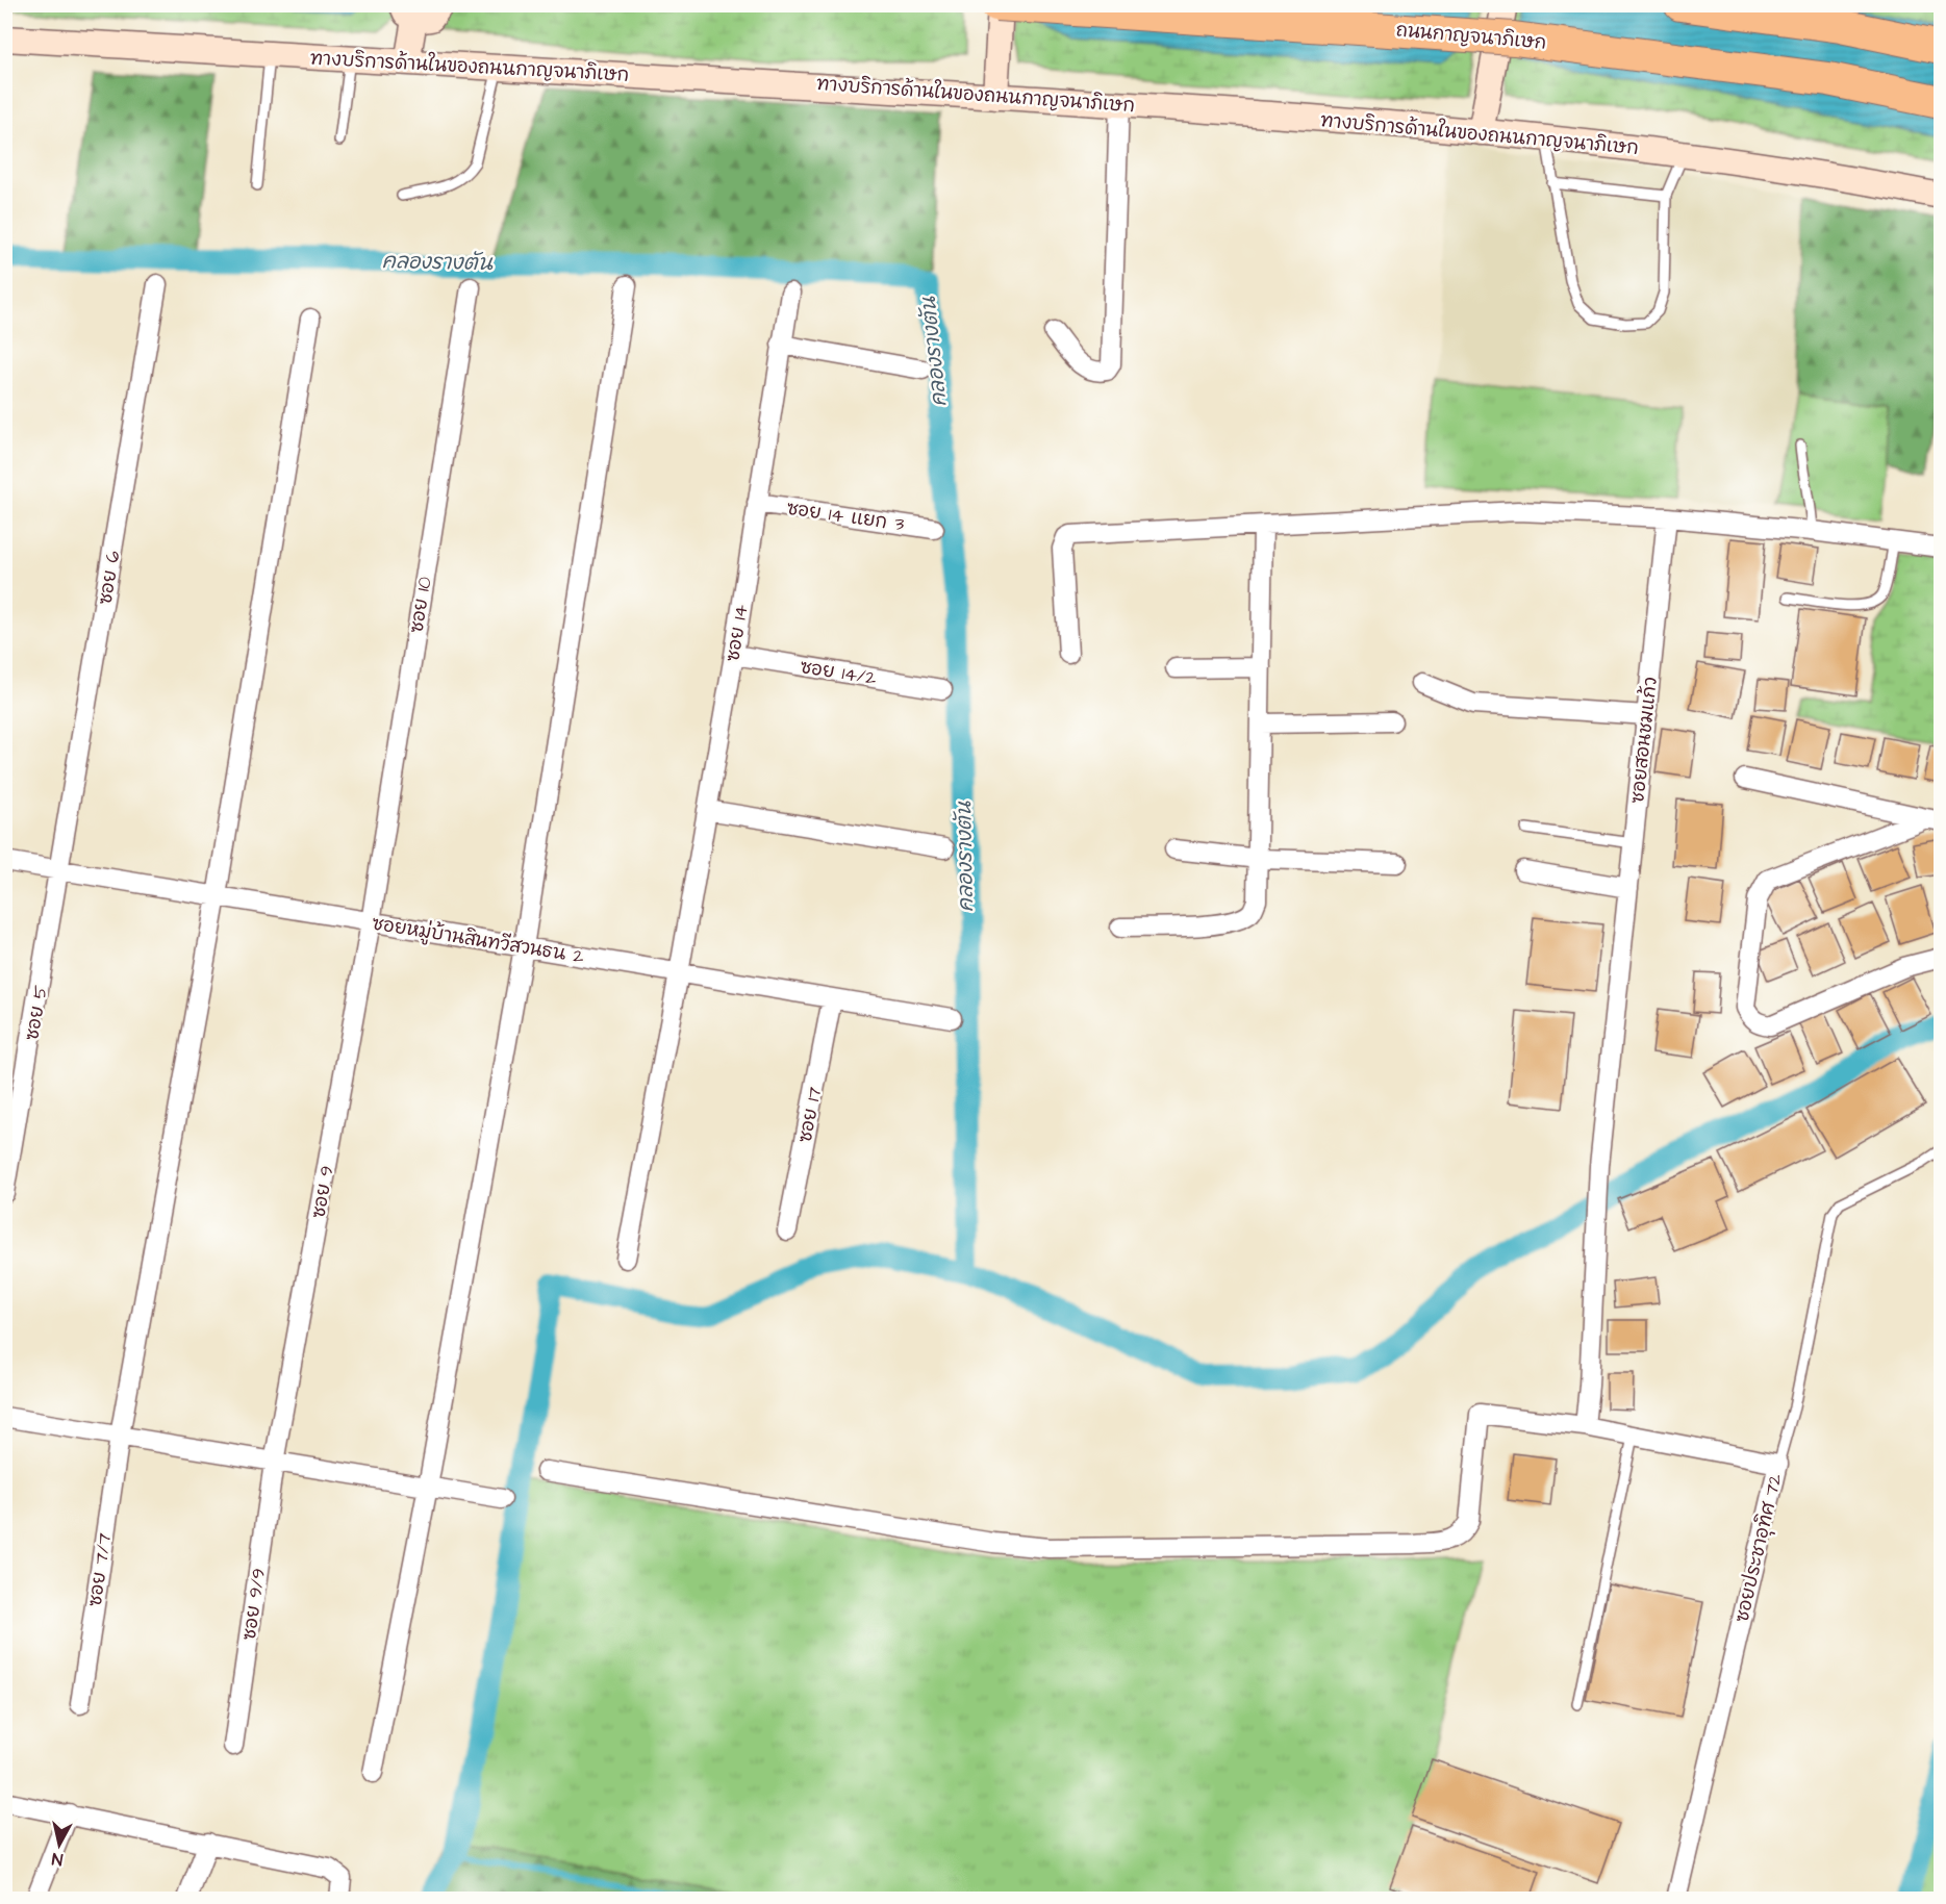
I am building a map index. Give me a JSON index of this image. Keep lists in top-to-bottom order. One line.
{"streets":{"highway":["ถนนกาญจนาภิเษก"],"main road":["ทางบริการด้านในของถนนกาญจนาภิเษก"],"street":["ซอย 14 แยก 3","ซอย 6","ซอย 10","ซอย 14","ซอย 14/2","ซอยสอนชมแก้ว","ซอยหมู่บ้านสินทวีสวนธน 2","ซอย 5","ซอย 17","ซอย 9","ซอยประชาอุทิศ 72","ซอย 7/7","ซอย 9/9"]},"crossings":[["ซอย 14 แยก 3","ซอย 14"],["ซอย 6","ซอยหมู่บ้านสินทวีสวนธน 2"],["ซอย 6","ซอย 5"],["ซอย 10","ซอยหมู่บ้านสินทวีสวนธน 2"],["ซอย 10","ซอย 9"],["ซอย 14","ซอย 14/2"],["ซอย 14","ซอยหมู่บ้านสินทวีสวนธน 2"],["ซอยสอนชมแก้ว","ซอยประชาอุทิศ 72"],["ซอยหมู่บ้านสินทวีสวนธน 2","ซอย 5"],["ซอยหมู่บ้านสินทวีสวนธน 2","ซอย 17"],["ซอยหมู่บ้านสินทวีสวนธน 2","ซอย 9"],["ซอยหมู่บ้านสินทวีสวนธน 2","ซอย 7/7"],["ซอย 9","ซอย 9/9"]],"water":["คลองรางตัน"],"north":"bottom"}
